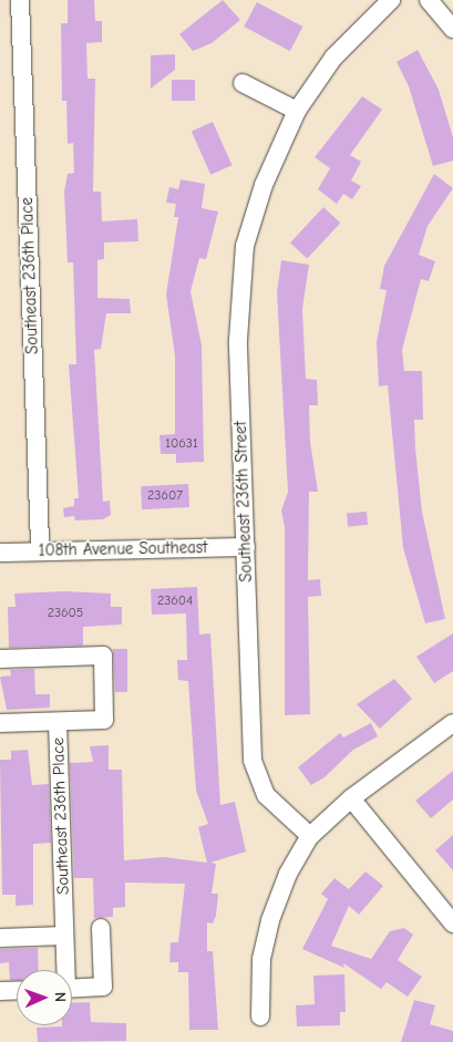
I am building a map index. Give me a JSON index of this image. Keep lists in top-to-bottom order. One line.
{"streets":{"street":["Southeast 236th Place","Southeast 236th Street","108th Avenue Southeast"]},"crossings":[["Southeast 236th Place","108th Avenue Southeast"],["Southeast 236th Street","108th Avenue Southeast"]],"house_numbers":["10631","23607","23604","23605"],"north":"right"}
